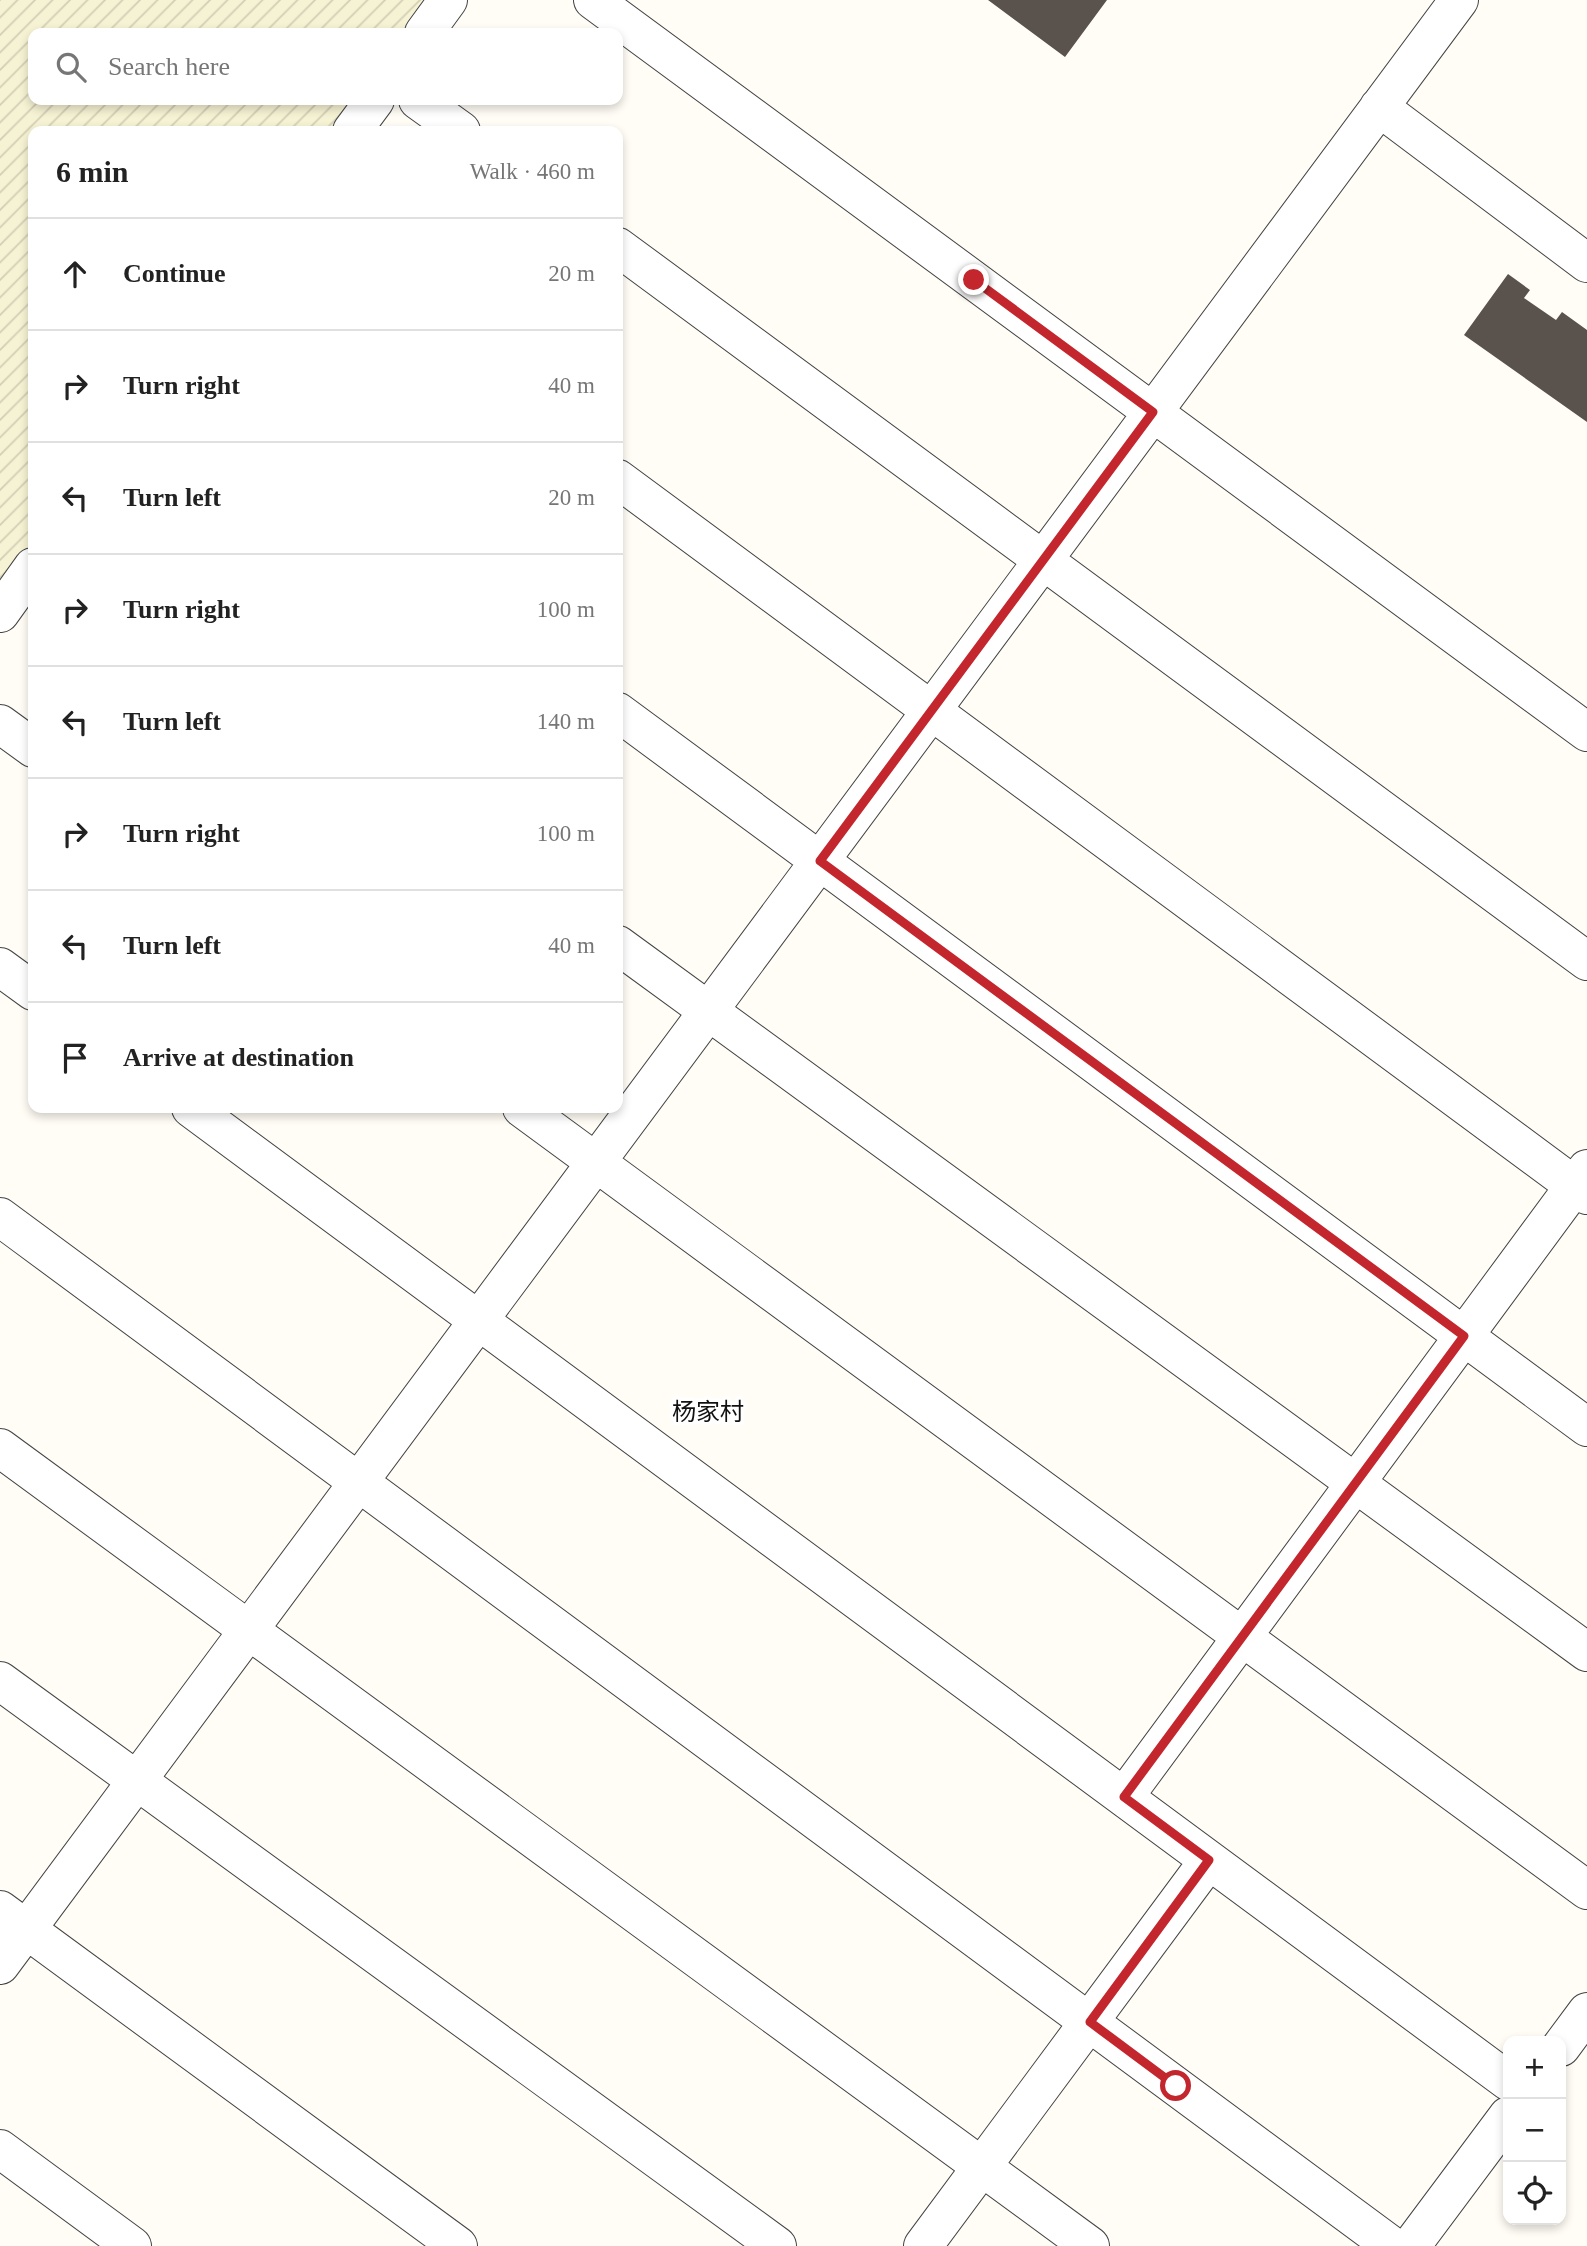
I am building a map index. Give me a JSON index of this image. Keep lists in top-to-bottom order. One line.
{"districts":["杨家村"],"page":{"search":"Search here","heading":["6 min","Walk · 460 m"],"list":[["Continue","20 m"],["Turn right","40 m"],["Turn left","20 m"],["Turn right","100 m"],["Turn left","140 m"],["Turn right","100 m"],["Turn left","40 m"],"Arrive at destination"],"map_buttons":["+","−"]}}
